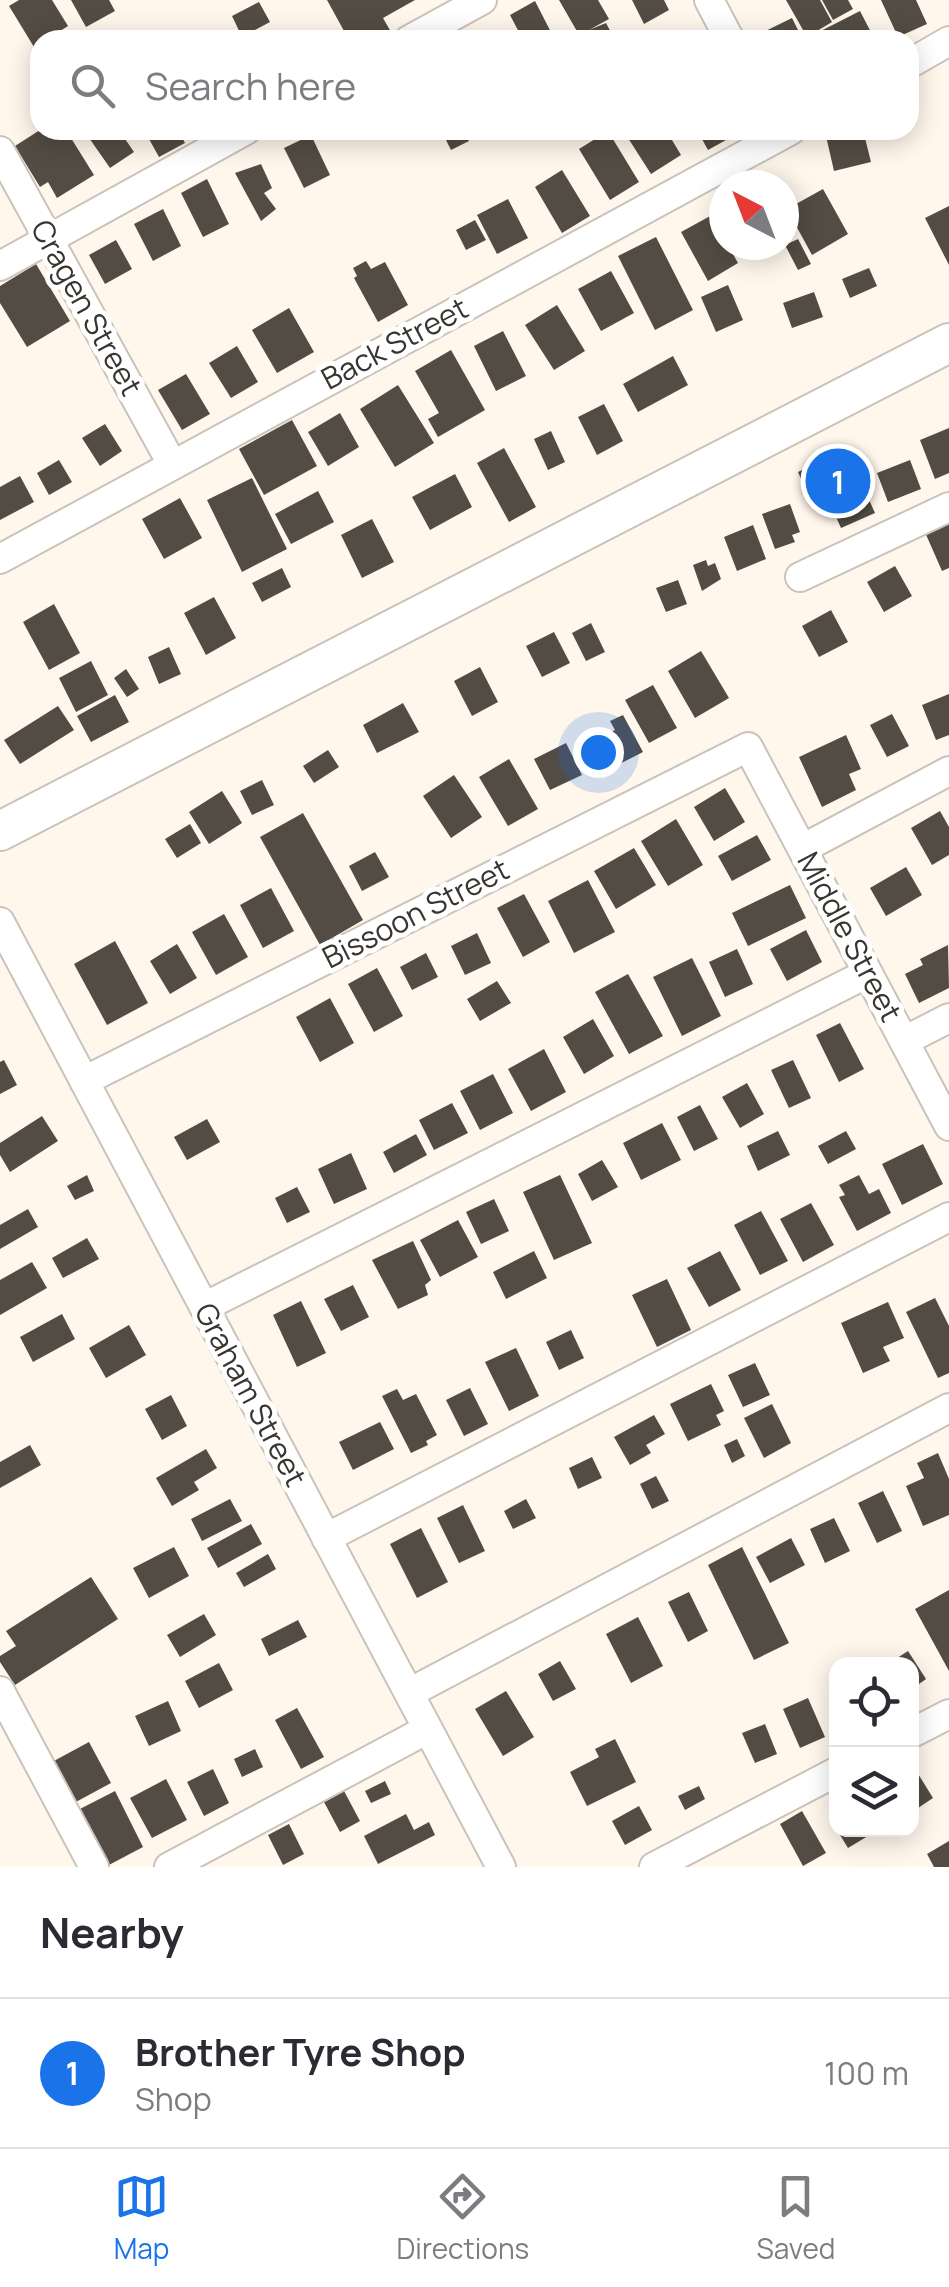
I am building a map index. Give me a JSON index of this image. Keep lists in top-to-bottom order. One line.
{"streets":{"street":["Cragen Street","Back Street","Bissoon Street","Middle Street","Graham Street"]},"crossings":[["Cragen Street","Back Street"],["Bissoon Street","Middle Street"],["Bissoon Street","Graham Street"]],"north":"top left","page":{"search":"Search here","pins":"1","heading":"Nearby","list":[{"mark":"1","name":"Brother Tyre Shop","note":"Shop","value":"100 m"}],"nav":["Map","Directions","Saved"]}}
